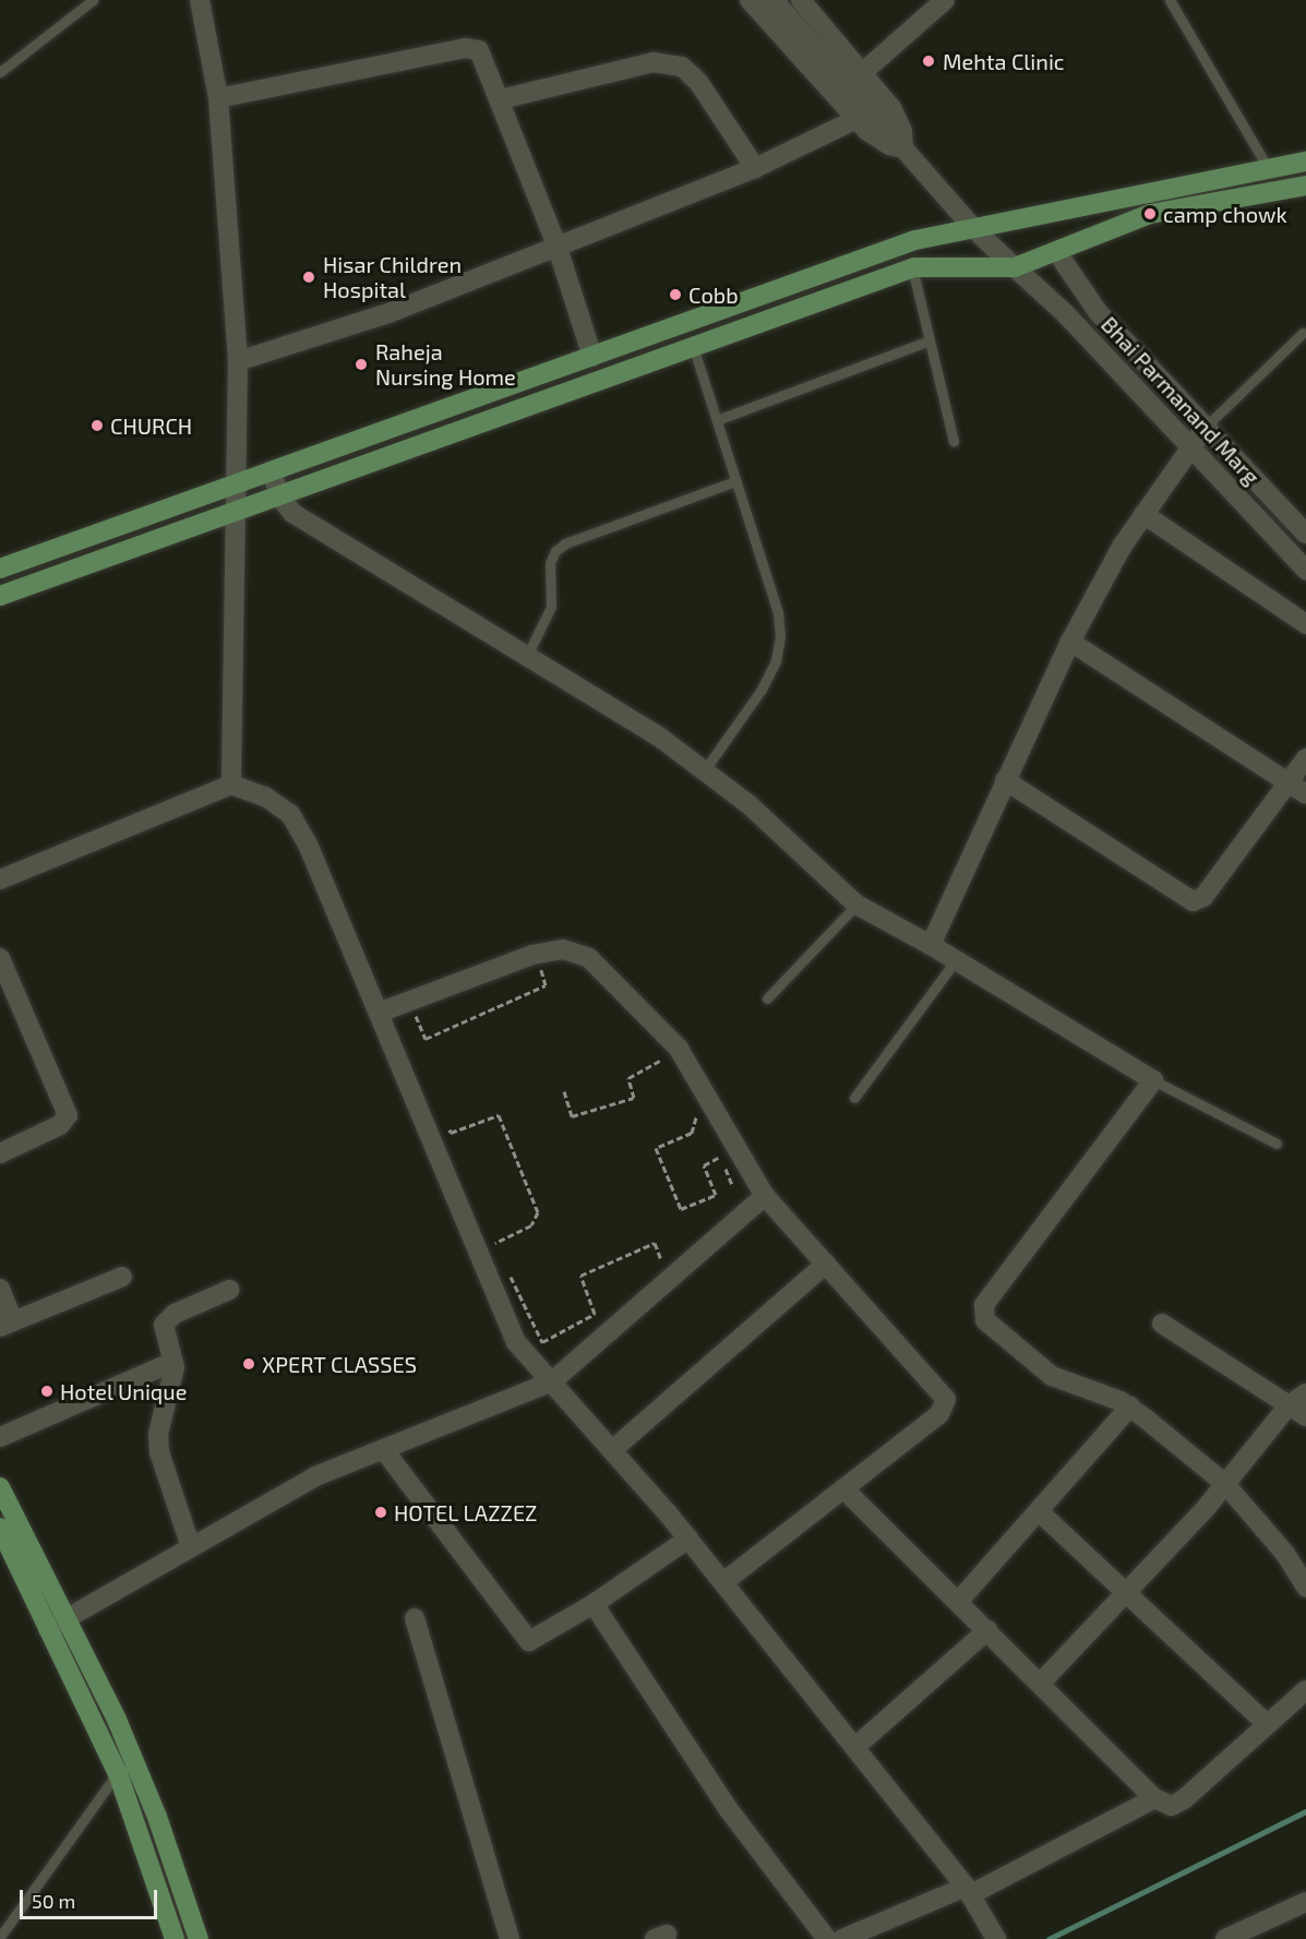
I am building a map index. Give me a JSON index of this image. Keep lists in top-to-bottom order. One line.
{"streets":{"street":["Bhai Parmanand Marg"]},"places":["Mehta Clinic","camp chowk","Hisar Children Hospital","Cobb","Raheja Nursing Home","CHURCH","XPERT CLASSES","Hotel Unique","HOTEL LAZZEZ"],"scale_bar":"50 m"}
